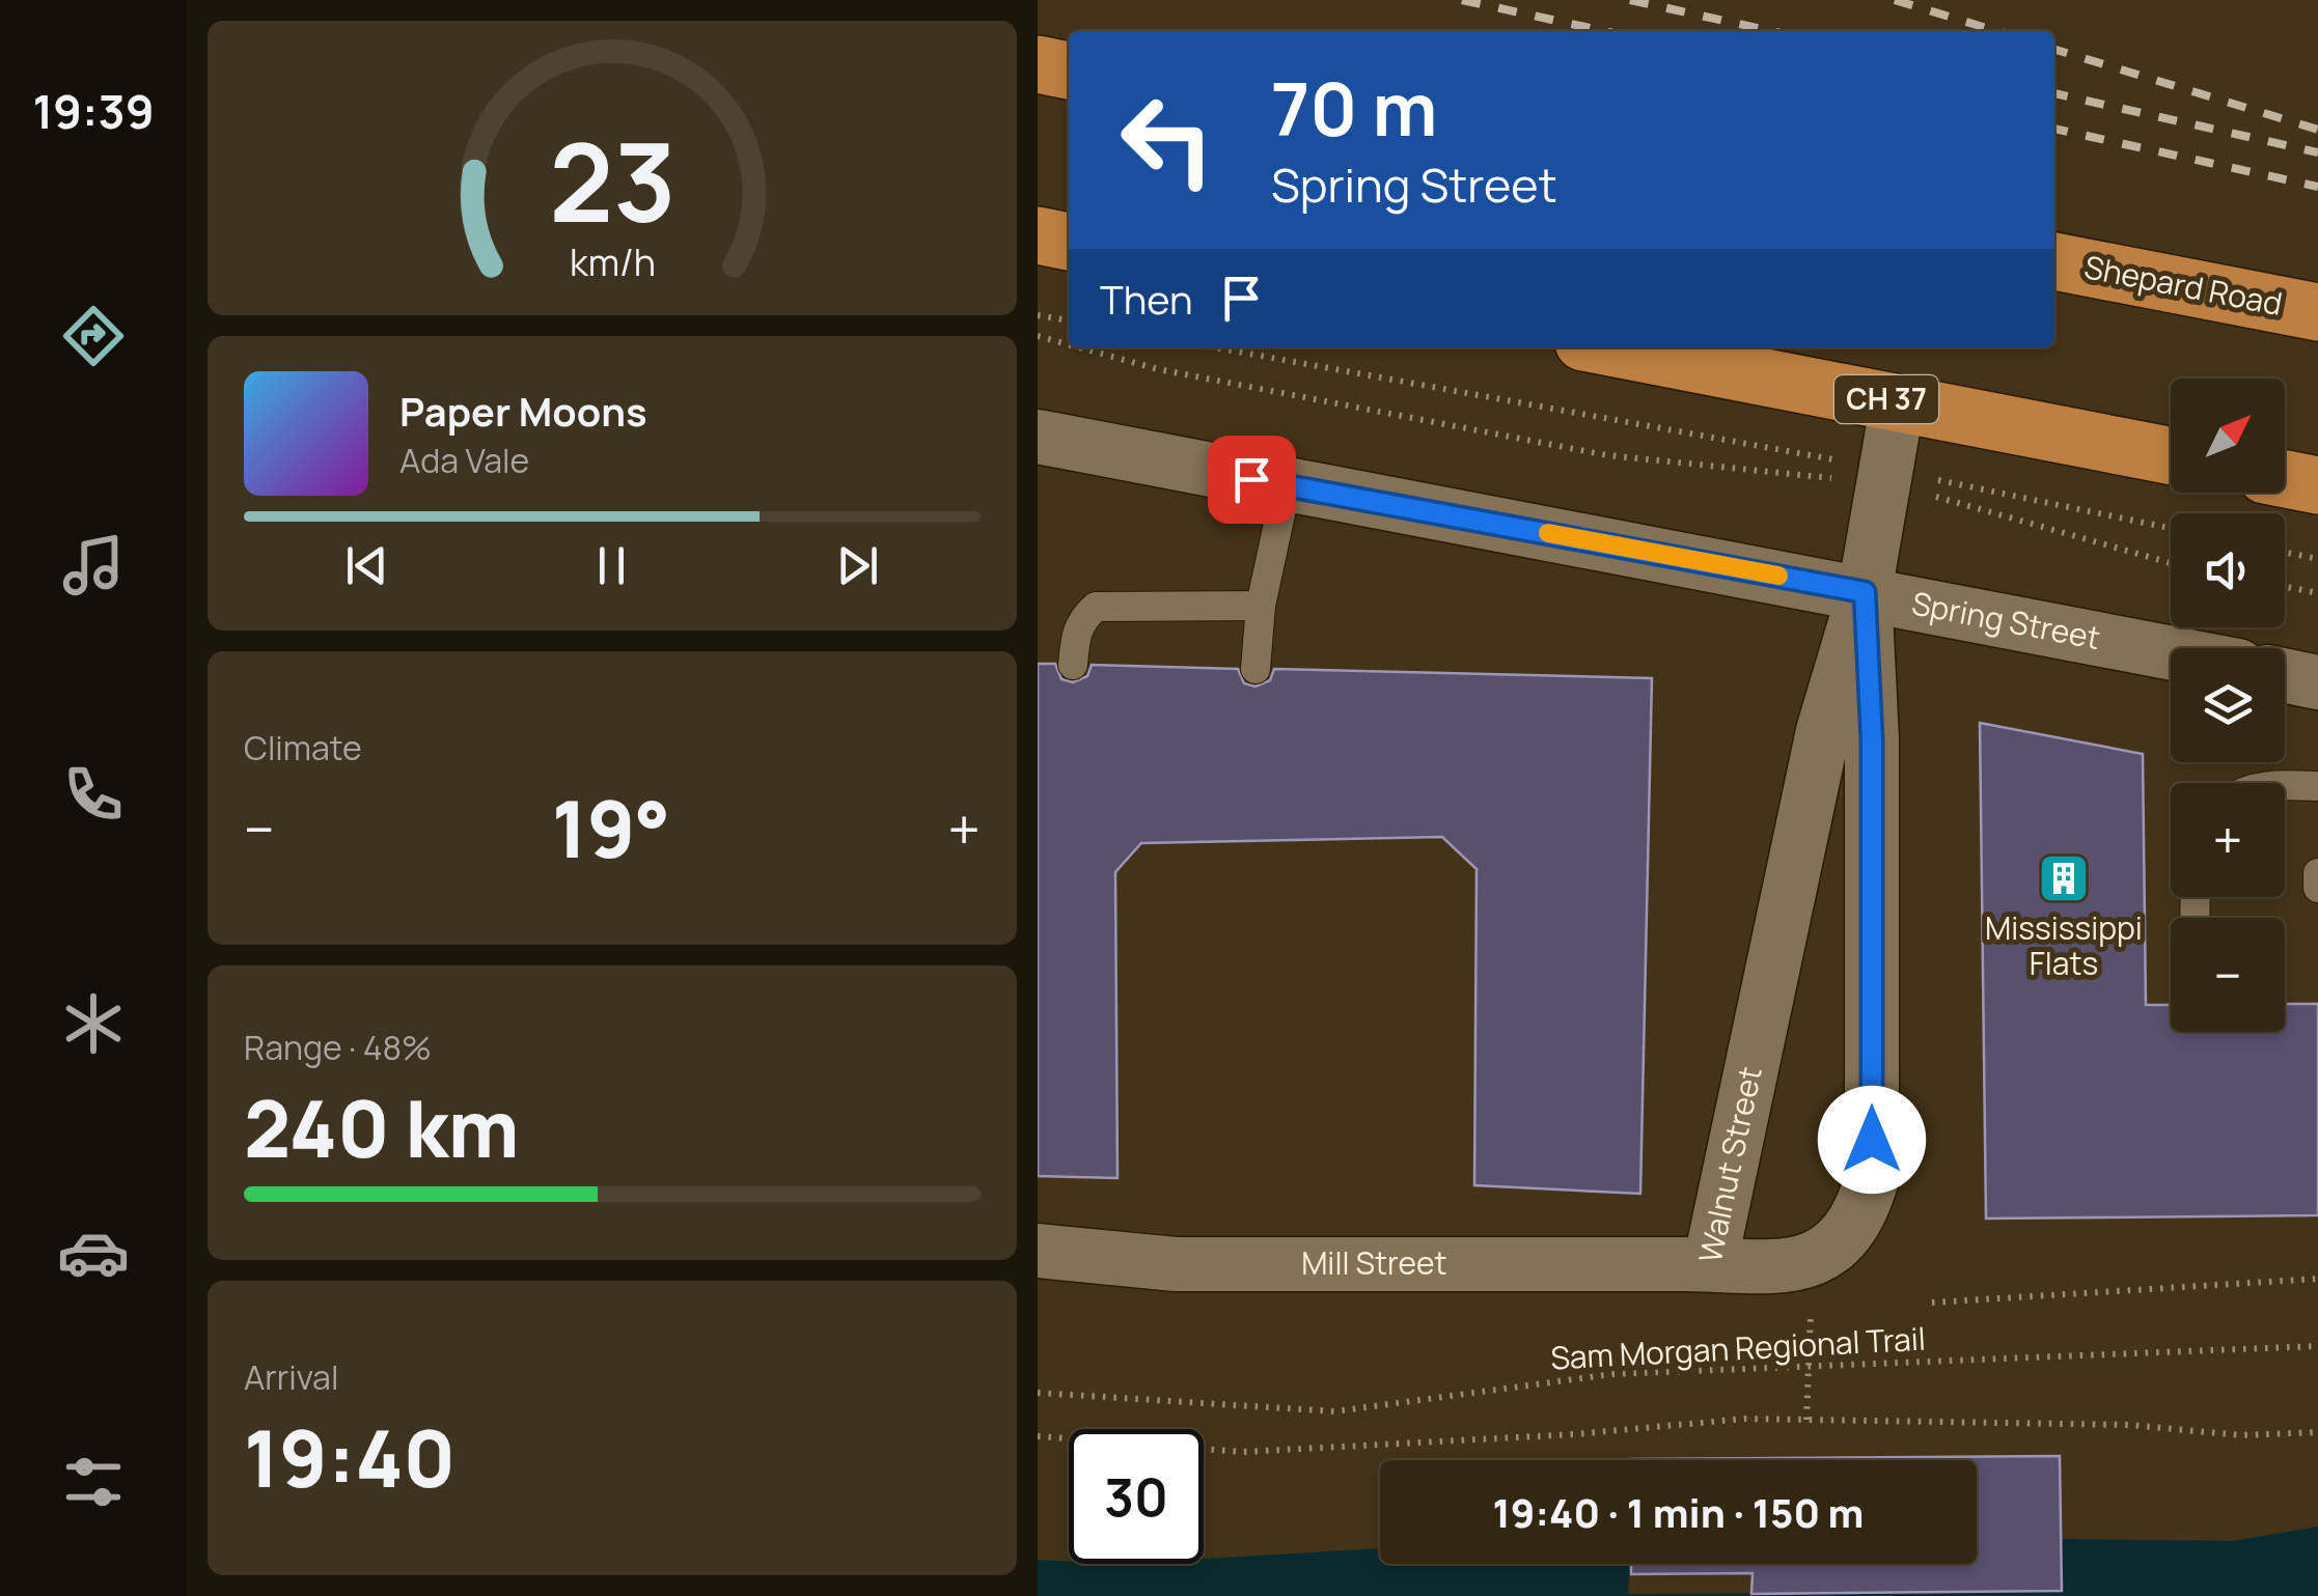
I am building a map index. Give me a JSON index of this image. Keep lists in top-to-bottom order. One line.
{"streets":{"highway":["Shepard Road","CH 37"],"street":["Spring Street","Walnut Street","Mill Street"],"path":["Sam Morgan Regional Trail"]},"crossings":[["CH 37","Walnut Street"],["Spring Street","Walnut Street"],["Walnut Street","Mill Street"]],"places":{"building":["Mississippi Flats"]},"north":"top right","page":{"tabs":"19:39","turn":["70 m","Spring Street"],"then":"Then","song":["Paper Moons","Ada Vale"],"map_buttons":["+","−"],"tile":["Climate",["Range · 48%","240 km"],["Arrival","19:40"]],"heat":["−","19°","+"],"limit":"30","trip":"19:40 · 1 min · 150 m","gauge":["23","km/h"]}}
